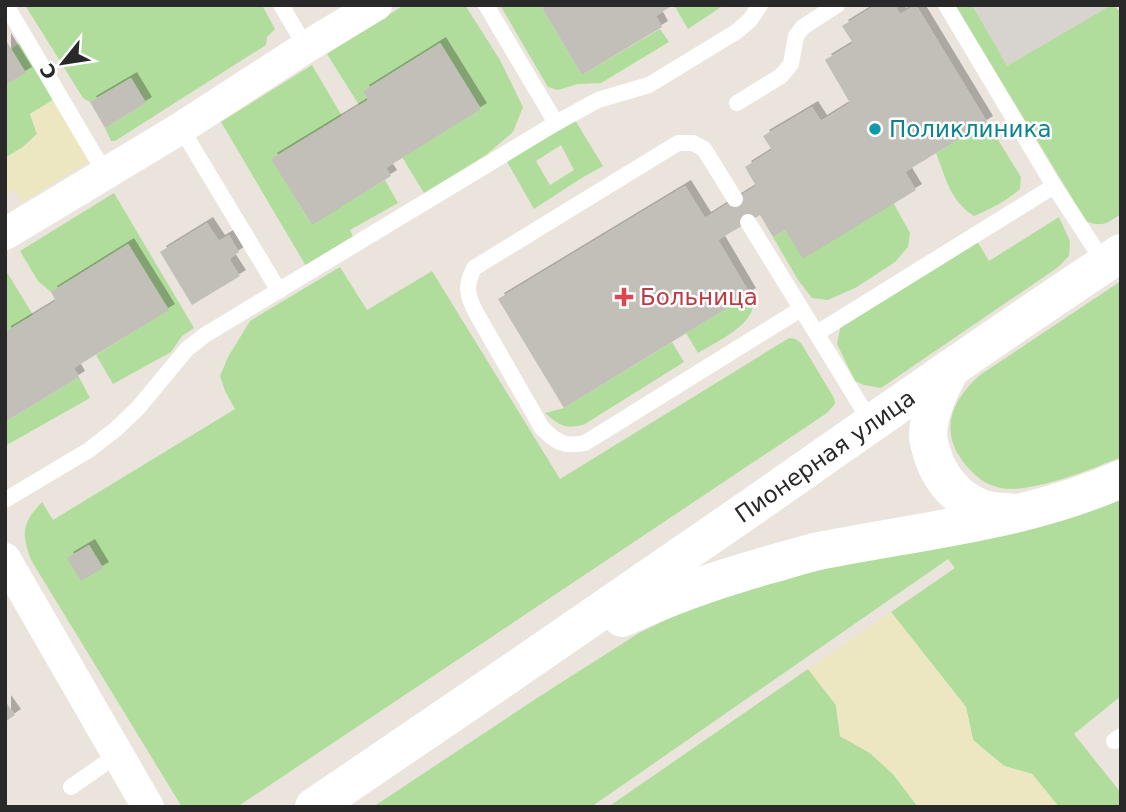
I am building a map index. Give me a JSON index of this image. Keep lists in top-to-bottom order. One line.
{"streets":{"street":["Пионерная улица"]},"places":{"other":["Поликлиника"],"health":["Больница"]},"north":"bottom left"}
